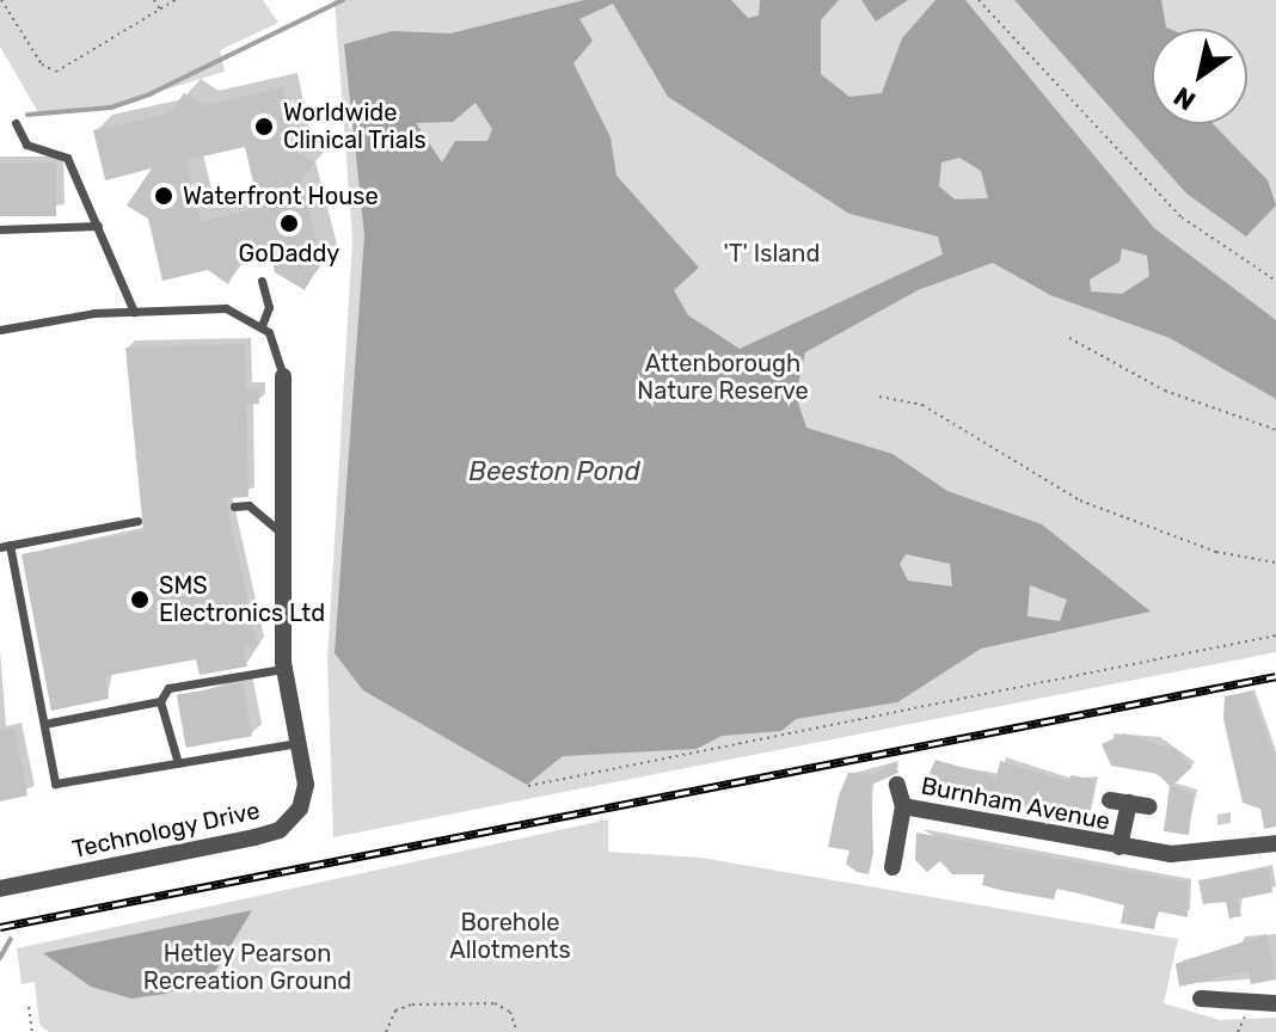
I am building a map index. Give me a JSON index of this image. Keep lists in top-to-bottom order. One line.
{"streets":{"street":["Burnham Avenue","Technology Drive"]},"water":["Beeston Pond"],"parks":["'T' Island","Attenborough Nature Reserve","Borehole Allotments","Hetley Pearson Recreation Ground"],"places":["Worldwide Clinical Trials","Waterfront House","GoDaddy","SMS Electronics Ltd"],"north":"bottom left"}
